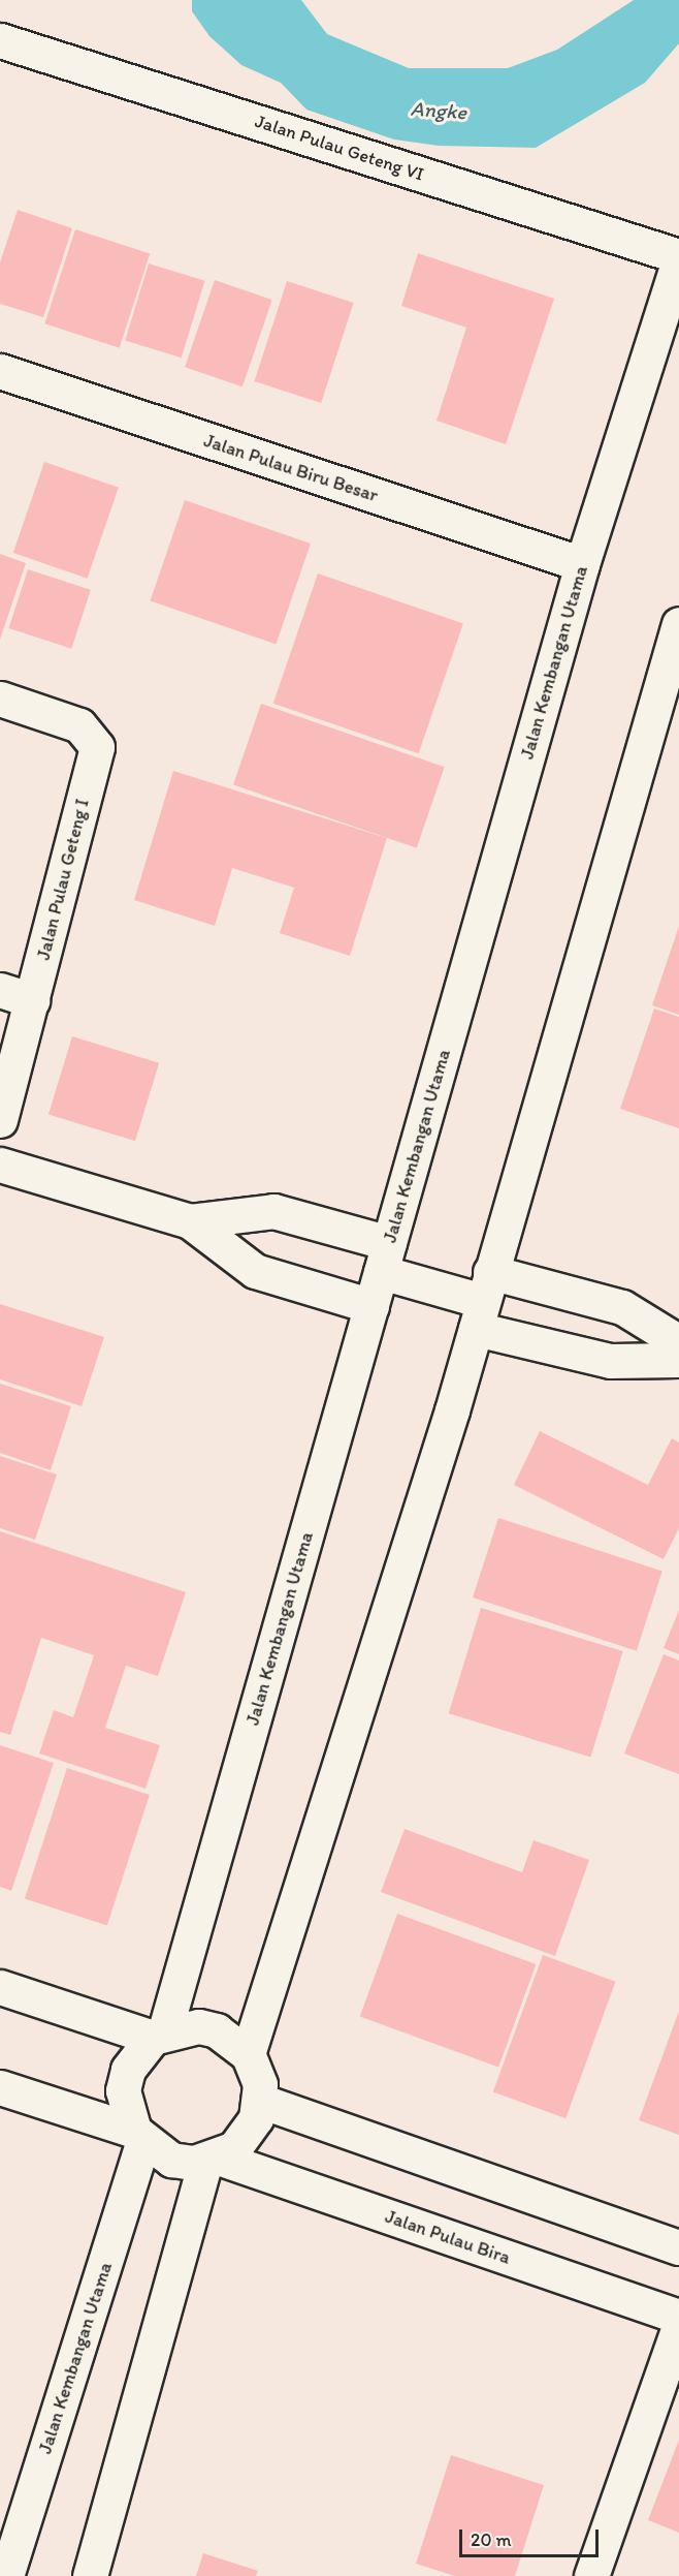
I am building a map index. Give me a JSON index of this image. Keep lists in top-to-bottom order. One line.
{"streets":{"street":["Jalan Pulau Geteng VI","Jalan Pulau Biru Besar","Jalan Kembangan Utama","Jalan Pulau Geteng I","Jalan Pulau Bira"]},"crossings":[["Jalan Pulau Geteng VI","Jalan Kembangan Utama"],["Jalan Pulau Biru Besar","Jalan Kembangan Utama"],["Jalan Kembangan Utama","Jalan Pulau Bira"]],"water":["Angke"],"scale_bar":"20 m"}
